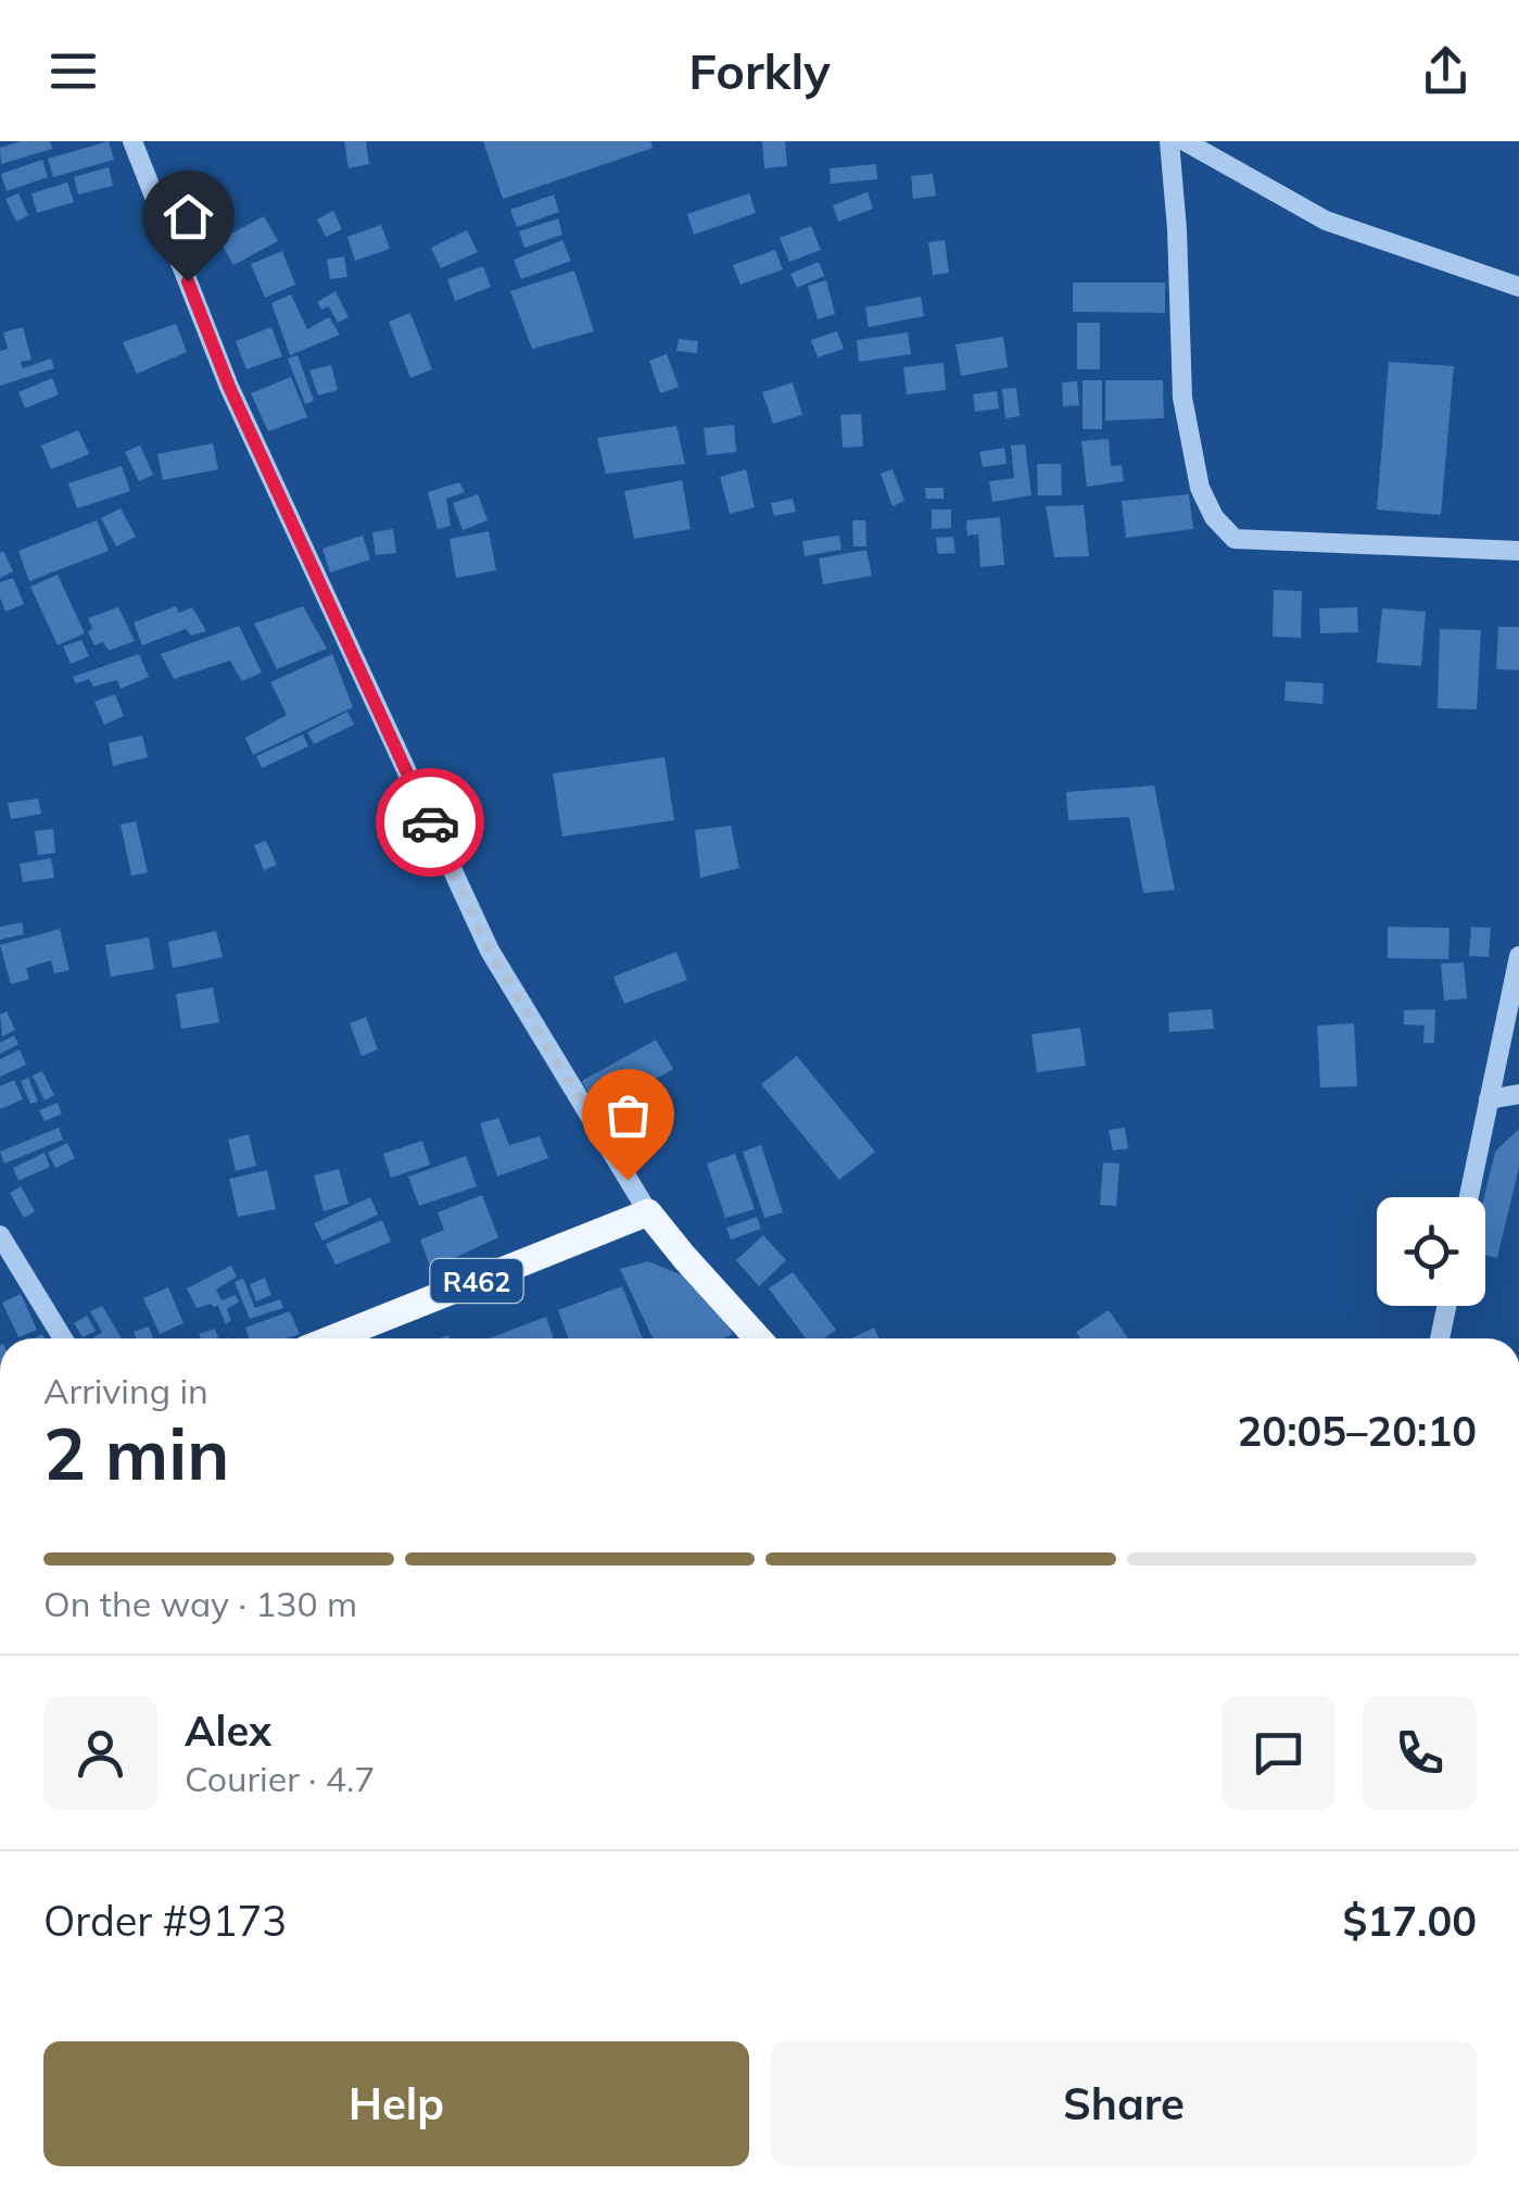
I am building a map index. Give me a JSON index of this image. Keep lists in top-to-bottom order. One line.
{"streets":{"main road":["R462"]},"page":{"header":"Forkly","heading":["2 min","Arriving in","20:05–20:10"],"panel":["Alex","Courier · 4.7","Order #9173","$17.00"],"bar":"On the way · 130 m","buttons":["Help","Share"]}}
